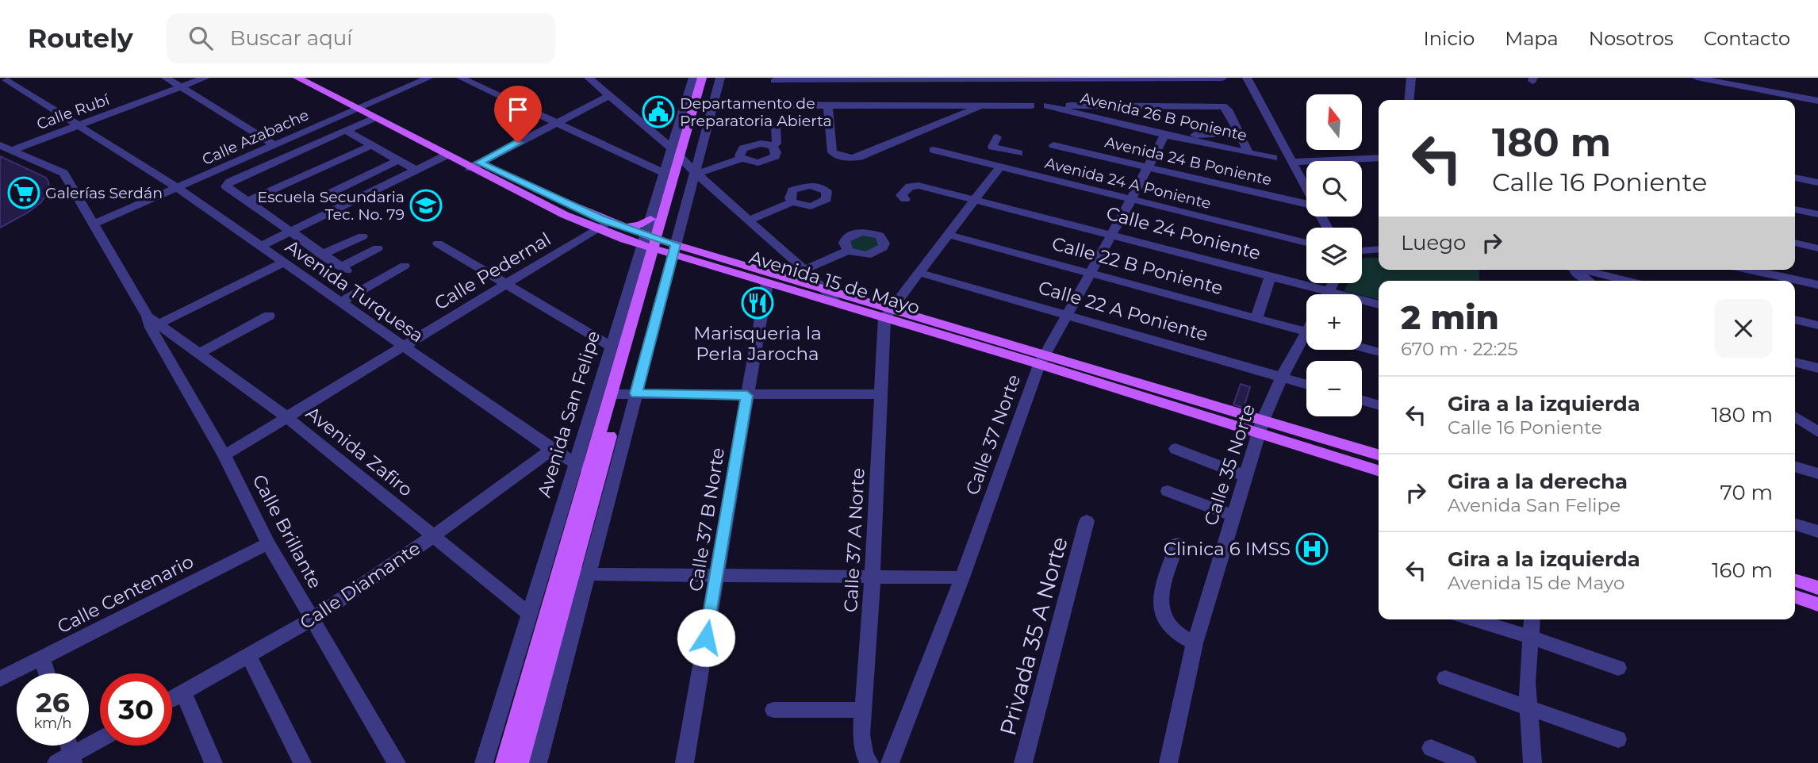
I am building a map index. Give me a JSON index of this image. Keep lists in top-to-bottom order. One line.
{"streets":{"main road":["Avenida 15 de Mayo","Avenida San Felipe"],"street":["Calle Rubí","Avenida 26 B Poniente","Calle Azabache","Avenida 24 B Poniente","Avenida 24 A Poniente","Calle 24 Poniente","Calle 22 B Poniente","Calle Pedernal","Avenida Turquesa","Calle 22 A Poniente","Calle 37 Norte","Avenida Zafiro","Calle 35 Norte","Calle 37 B Norte","Calle Brillante","Calle 37 A Norte","Calle Diamante","Calle Centenario","Privada 35 A Norte"]},"crossings":[["Calle Rubí","Avenida Turquesa"],["Calle Rubí","Calle Brillante"],["Avenida 26 B Poniente","Calle 37 Norte"],["Calle Azabache","Avenida 15 de Mayo"],["Calle Azabache","Avenida Turquesa"],["Calle Azabache","Calle Brillante"],["Avenida 24 B Poniente","Calle 37 Norte"],["Avenida 24 A Poniente","Calle 37 Norte"],["Calle 24 Poniente","Calle 37 Norte"],["Calle 22 B Poniente","Calle 37 Norte"],["Calle Pedernal","Avenida 15 de Mayo"],["Calle Pedernal","Avenida Turquesa"],["Calle Pedernal","Avenida Zafiro"],["Calle Pedernal","Calle Brillante"],["Avenida 15 de Mayo","Avenida San Felipe"],["Avenida 15 de Mayo","Calle 37 Norte"],["Avenida 15 de Mayo","Calle 35 Norte"],["Avenida 15 de Mayo","Calle 37 B Norte"],["Avenida 15 de Mayo","Calle 37 A Norte"],["Avenida Turquesa","Avenida San Felipe"],["Avenida Turquesa","Calle Diamante"],["Calle 22 A Poniente","Calle 37 Norte"],["Calle 22 A Poniente","Calle 35 Norte"],["Avenida San Felipe","Avenida Zafiro"],["Avenida Zafiro","Calle Brillante"],["Avenida Zafiro","Calle Diamante"],["Calle Brillante","Calle Diamante"],["Calle Brillante","Calle Centenario"]],"places":{"public building":["Departamento de Preparatoria Abierta"],"supermarket":["Galerías Serdán"],"school or university":["Escuela Secundaria Tec. No. 79"],"restaurant":["Marisqueria la Perla Jarocha"],"hospital":["Clinica 6 IMSS"]},"north":"top","page":{"header":"Routely","search":"Buscar aquí","nav":["Inicio","Mapa","Nosotros","Contacto"],"map_buttons":["+","−"],"turn":["180 m","Calle 16 Poniente"],"then":"Luego","heading":["2 min","670 m · 22:25"],"list":[{"name":"Gira a la izquierda","note":"Calle 16 Poniente","value":"180 m"},{"name":"Gira a la derecha","note":"Avenida San Felipe","value":"70 m"},{"name":"Gira a la izquierda","note":"Avenida 15 de Mayo","value":"160 m"}],"speed":"26 km/h","limit":"30"}}
